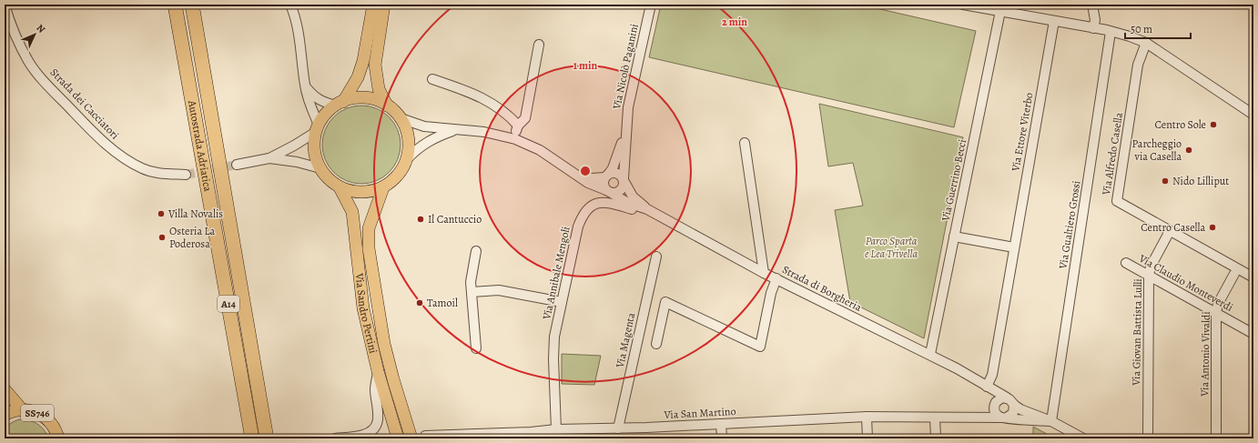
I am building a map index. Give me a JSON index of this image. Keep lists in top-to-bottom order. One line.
{"streets":{"highway":["Autostrada Adriatica","A14"],"main road":["Via Sandro Pertini","SS746"],"street":["Via Nicolò Paganini","Strada dei Cacciatori","Via Ettore Viterbo","Via Alfredo Casella","Via Guerrino Becci","Via Gualtiero Grossi","Via Annibale Mengoli","Via Claudio Monteverdi","Strada di Borgheria","Via Giovan Battista Lulli","Via Magenta","Via Antonio Vivaldi","Via San Martino"]},"crossings":[["Via Nicolò Paganini","Strada di Borgheria"],["Via Ettore Viterbo","Strada di Borgheria"],["Via Alfredo Casella","Via Giovan Battista Lulli"],["Via Guerrino Becci","Strada di Borgheria"],["Via Gualtiero Grossi","Strada di Borgheria"],["Via Annibale Mengoli","Strada di Borgheria"],["Via Annibale Mengoli","Via San Martino"],["Via Claudio Monteverdi","Via Giovan Battista Lulli"],["Via Claudio Monteverdi","Via Antonio Vivaldi"],["Strada di Borgheria","Via Sandro Pertini"],["Strada di Borgheria","Via San Martino"],["Via Magenta","Via San Martino"]],"parks":["Parco Sparta e Lea Trivella"],"places":["Centro Sole","Parcheggio via Casella","Nido Lilliput","Villa Novalis","Il Cantuccio","Centro Casella","Osteria La Poderosa","Tamoil"],"scale_bar":"50 m","north":"top right","rings":["2 min","1 min"]}
